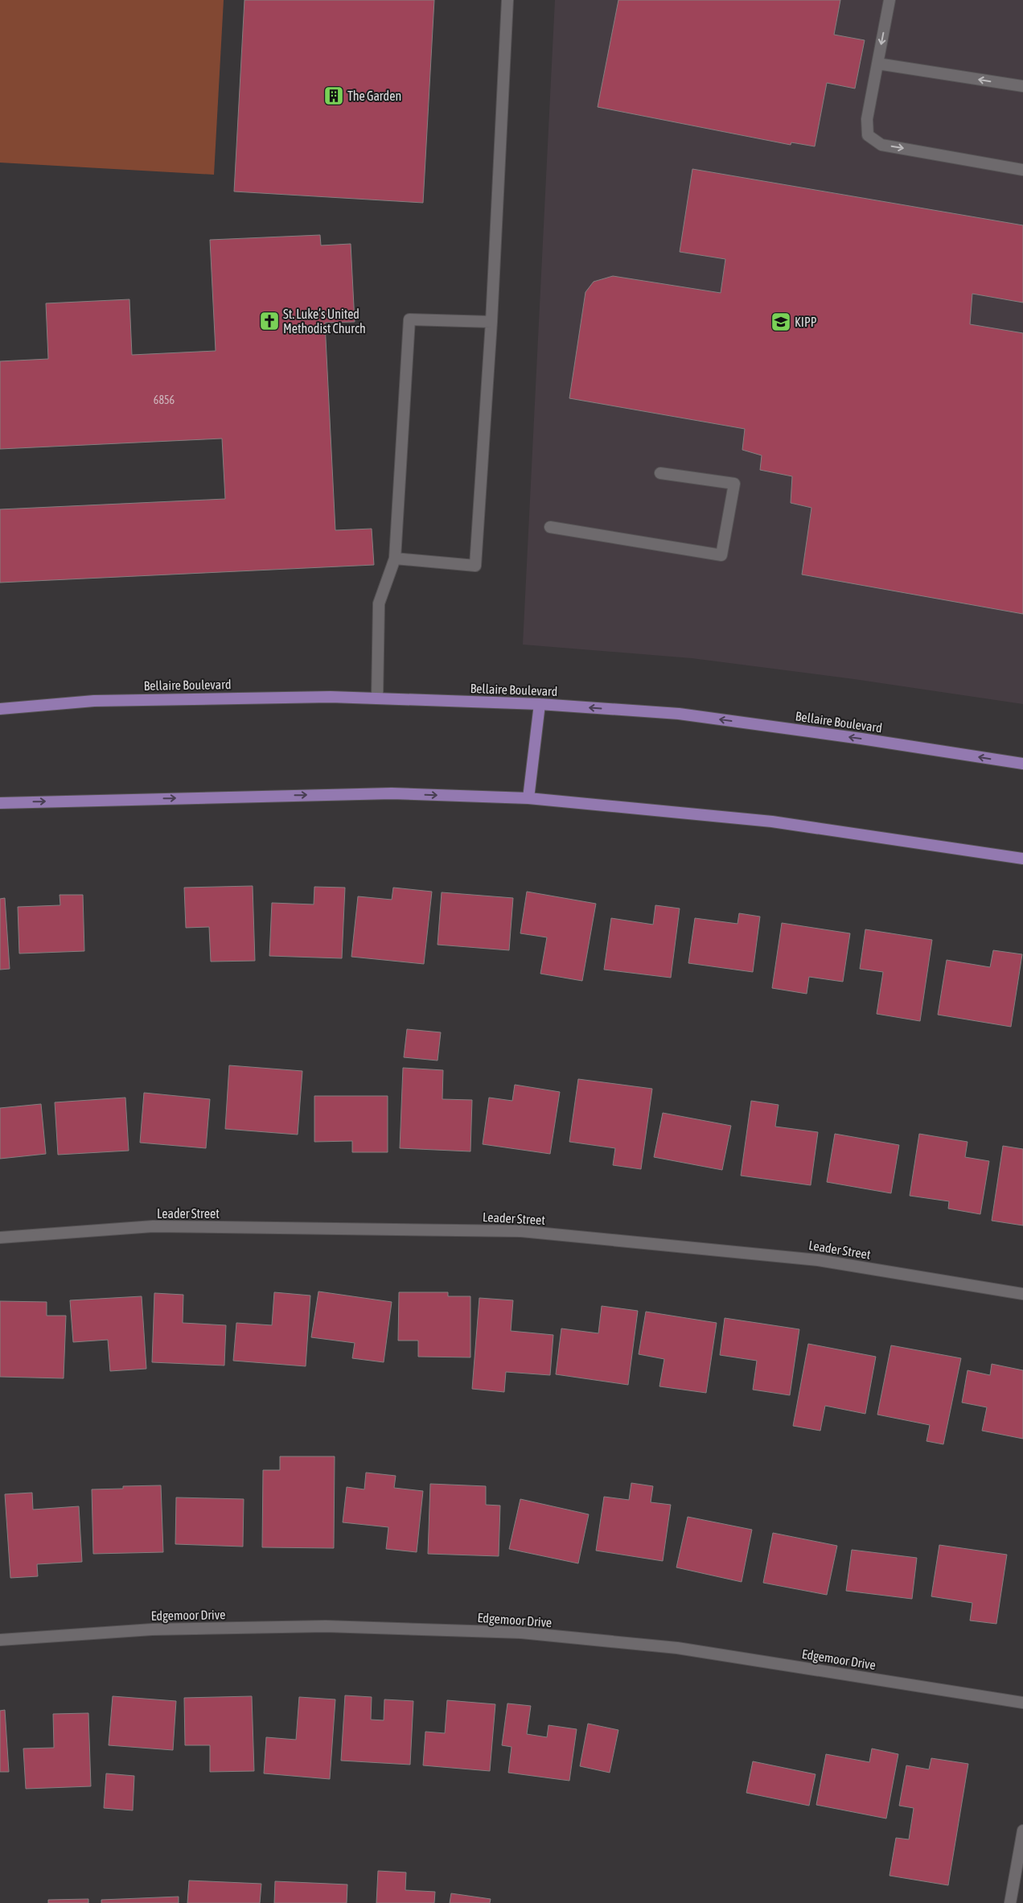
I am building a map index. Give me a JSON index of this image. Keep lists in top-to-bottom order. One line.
{"streets":{"main road":["Bellaire Boulevard"],"street":["Leader Street","Edgemoor Drive"]},"places":{"building":["The Garden"],"church":["St. Luke’s United Methodist Church"],"school or university":["KIPP"]},"house_numbers":["6856"]}
